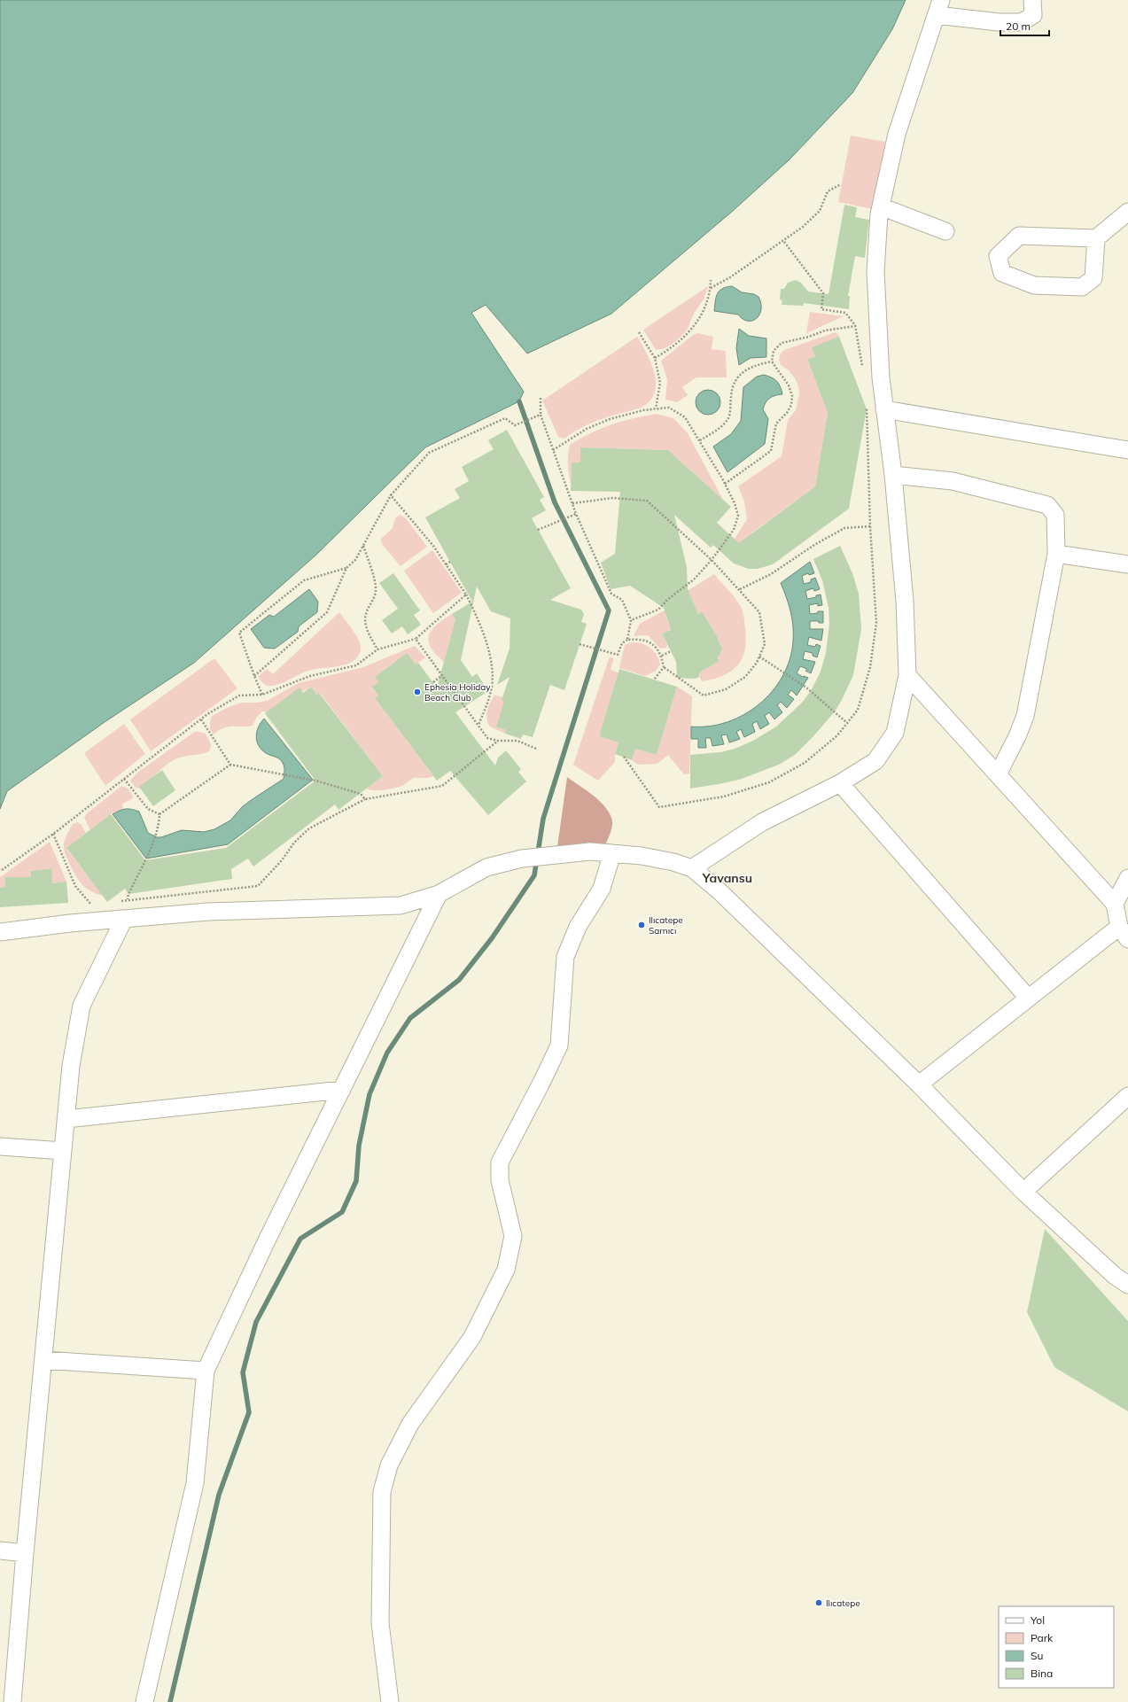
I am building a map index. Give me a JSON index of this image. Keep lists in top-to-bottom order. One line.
{"districts":["Yavansu"],"places":["Ephesia Holiday Beach Club","Ilıcatepe Sarnıcı","Ilıcatepe"],"legend":["Yol","Park","Su","Bina"],"scale_bar":"20 m"}
